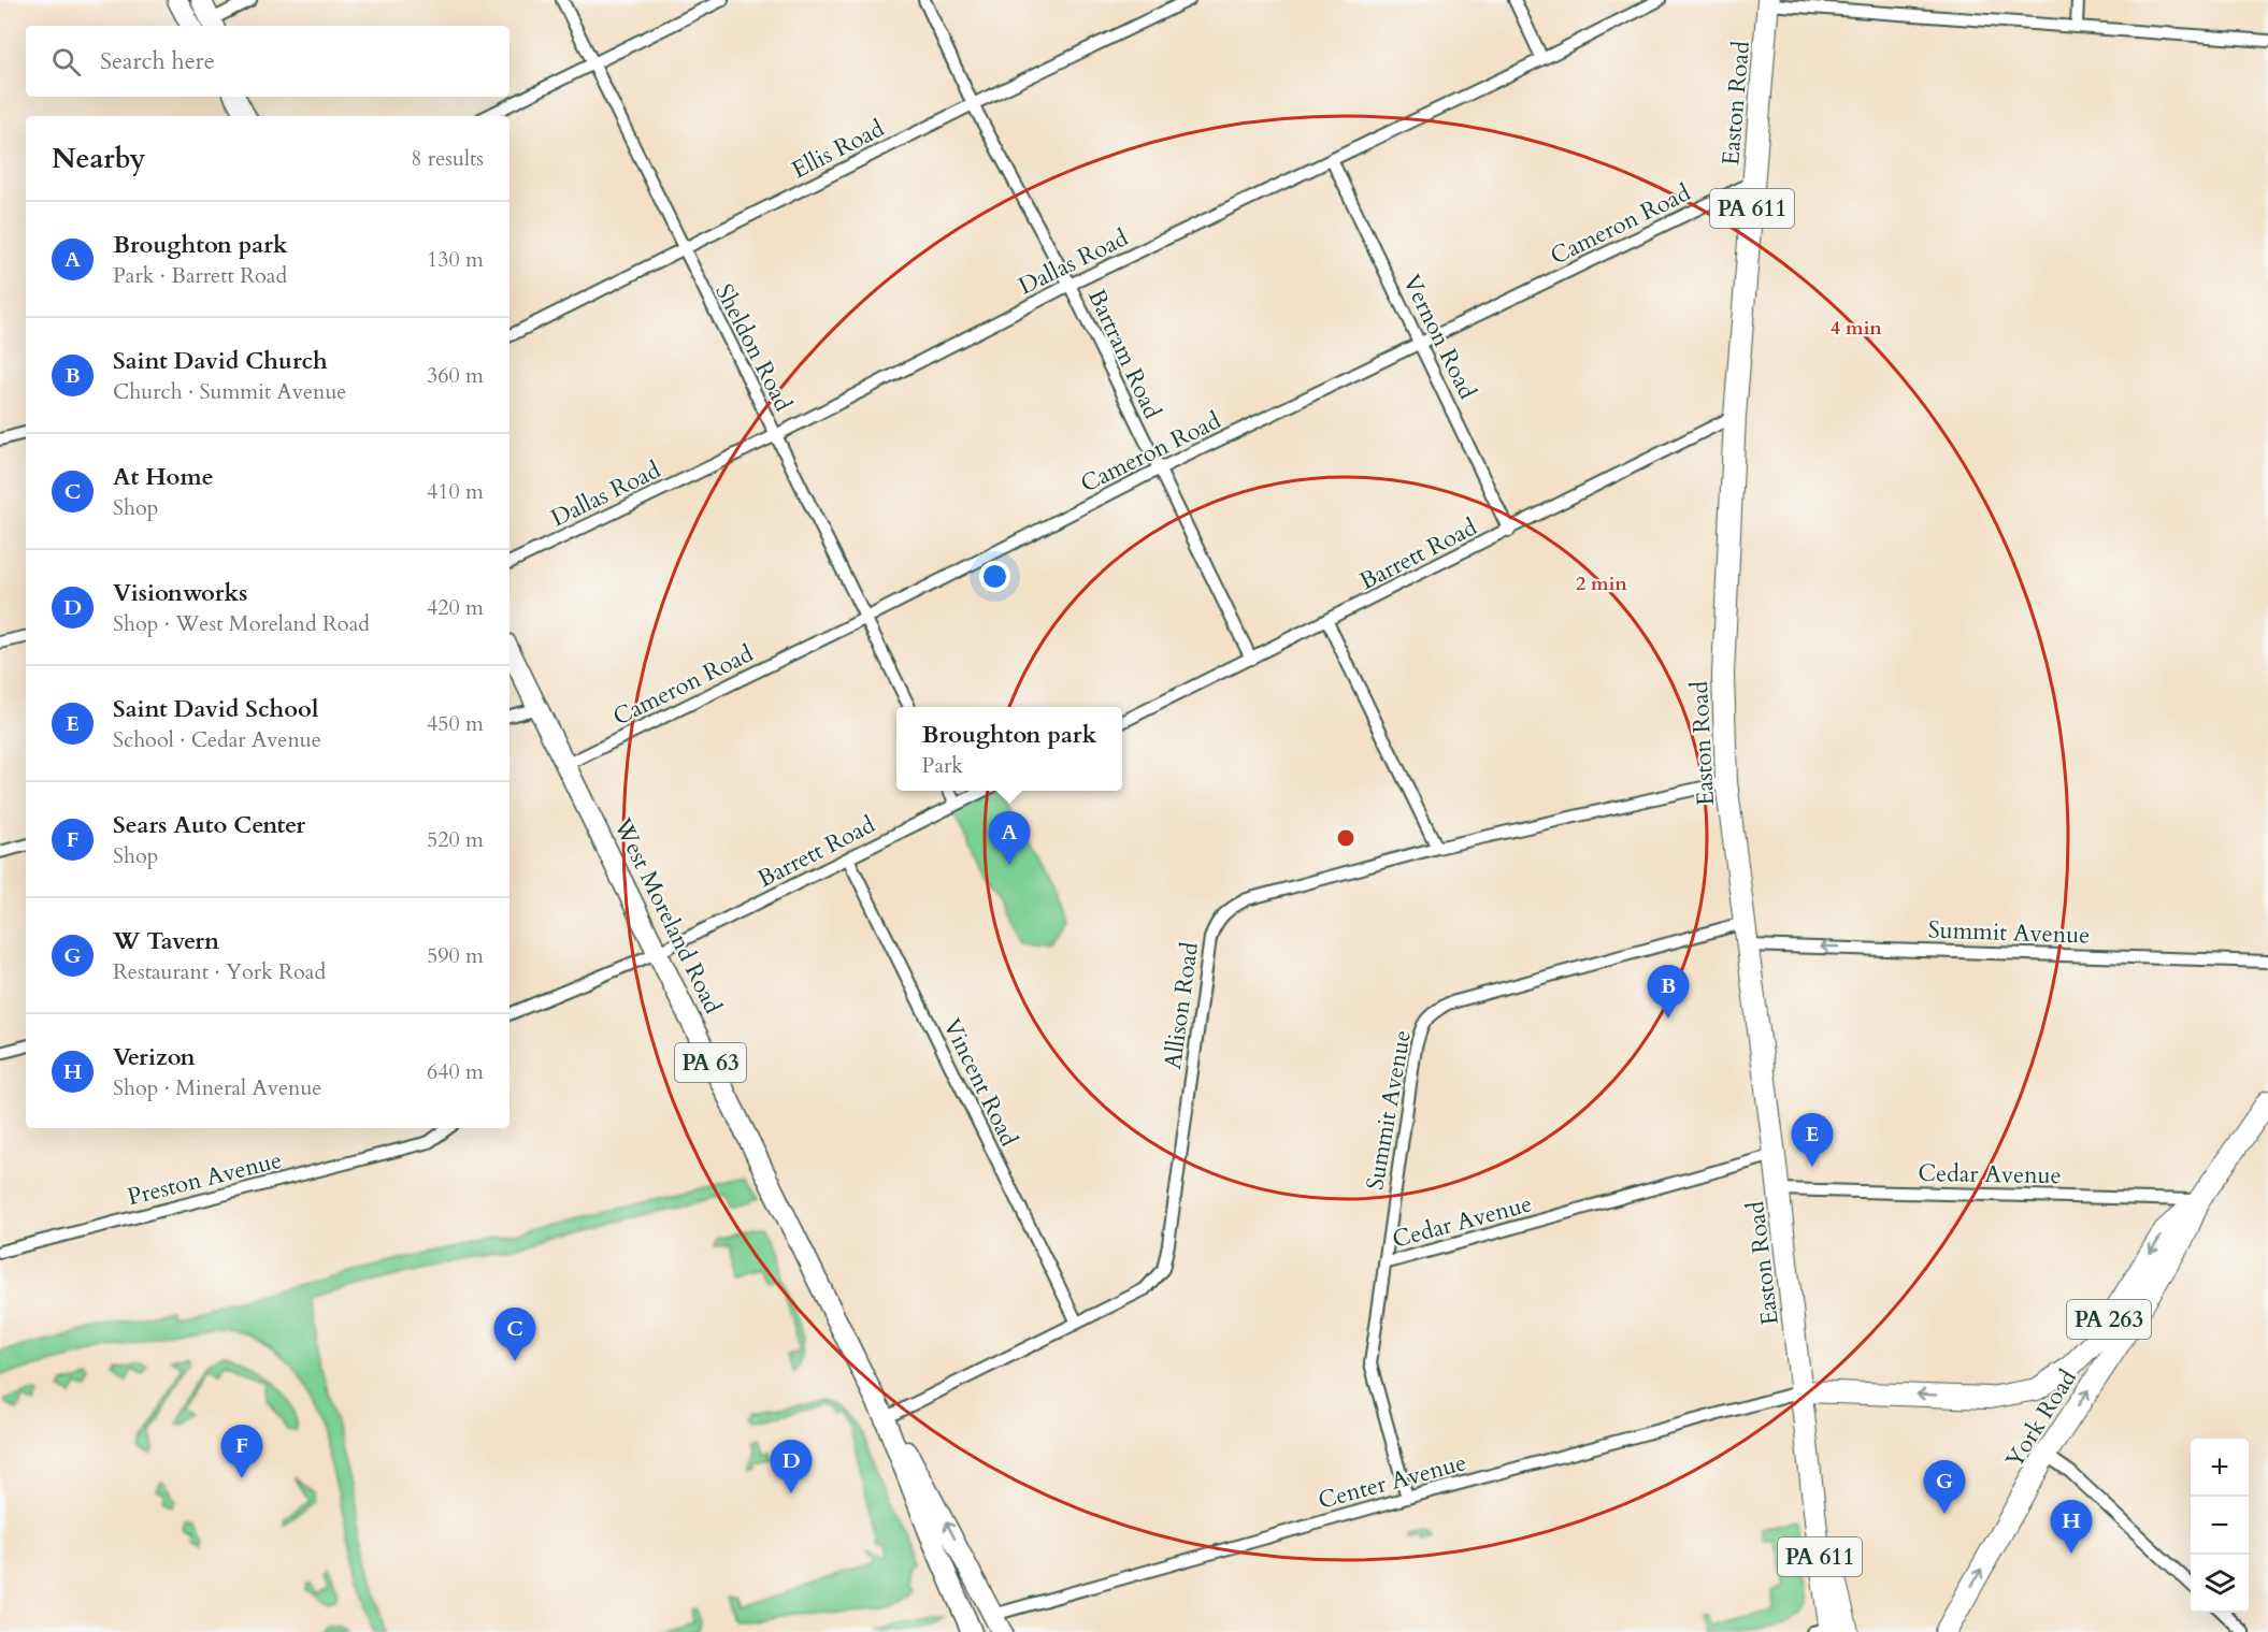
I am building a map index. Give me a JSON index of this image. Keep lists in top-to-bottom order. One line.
{"streets":{"highway":["Easton Road","PA 611","PA 263","York Road"],"main road":["West Moreland Road","PA 63"],"street":["Ellis Road","Cameron Road","Dallas Road","Vernon Road","Sheldon Road","Bartram Road","Barrett Road","Summit Avenue","Allison Road","Vincent Road","Cedar Avenue","Preston Avenue","Center Avenue"]},"crossings":[["Easton Road","Cameron Road"],["Easton Road","Barrett Road"],["Easton Road","Summit Avenue"],["Easton Road","Allison Road"],["Easton Road","Cedar Avenue"],["Easton Road","York Road"],["Easton Road","Center Avenue"],["Ellis Road","Sheldon Road"],["Ellis Road","Bartram Road"],["Cameron Road","Vernon Road"],["Cameron Road","Sheldon Road"],["Cameron Road","Bartram Road"],["Cameron Road","West Moreland Road"],["Dallas Road","Vernon Road"],["Dallas Road","Sheldon Road"],["Dallas Road","Bartram Road"],["Vernon Road","Barrett Road"],["Bartram Road","Barrett Road"],["Barrett Road","West Moreland Road"],["Barrett Road","Vincent Road"],["West Moreland Road","Allison Road"],["West Moreland Road","Center Avenue"],["Summit Avenue","Cedar Avenue"],["Summit Avenue","Center Avenue"],["Allison Road","Vincent Road"],["Cedar Avenue","York Road"],["York Road","Center Avenue"]],"one_way":["Summit Avenue"],"page":{"search":"Search here","heading":["Nearby","8 results"],"list":[{"mark":"A","name":"Broughton park","note":"Park · Barrett Road","value":"130 m"},{"mark":"B","name":"Saint David Church","note":"Church · Summit Avenue","value":"360 m"},{"mark":"C","name":"At Home","note":"Shop","value":"410 m"},{"mark":"D","name":"Visionworks","note":"Shop · West Moreland Road","value":"420 m"},{"mark":"E","name":"Saint David School","note":"School · Cedar Avenue","value":"450 m"},{"mark":"F","name":"Sears Auto Center","note":"Shop","value":"520 m"},{"mark":"G","name":"W Tavern","note":"Restaurant · York Road","value":"590 m"},{"mark":"H","name":"Verizon","note":"Shop · Mineral Avenue","value":"640 m"}],"popup":["Broughton park","Park"],"pins":["A","B","E","C","F","D","G","H"],"map_buttons":["+","−"]},"rings":["4 min","2 min"]}
